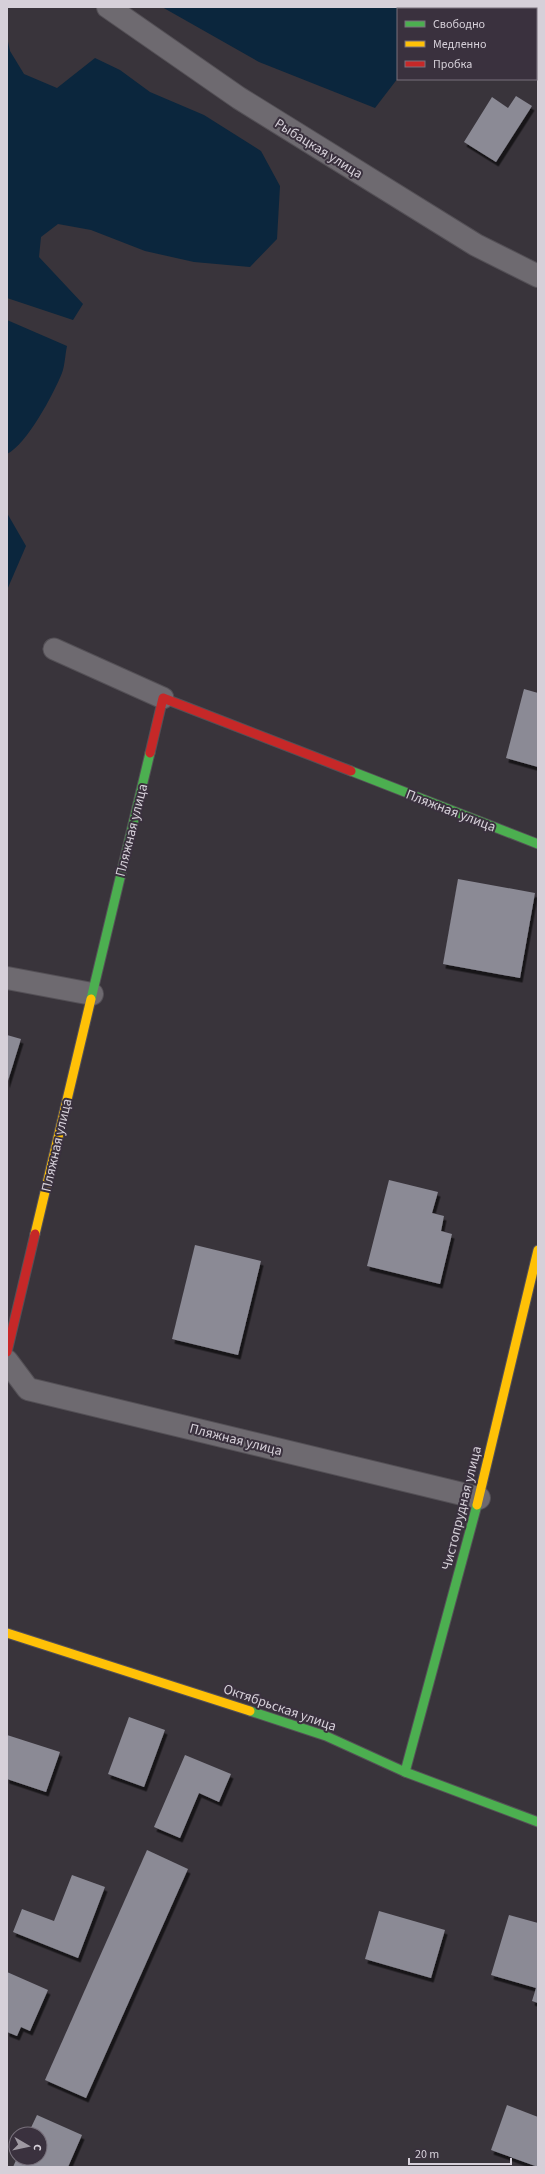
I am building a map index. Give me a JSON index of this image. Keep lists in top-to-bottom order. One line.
{"streets":{"street":["Рыбацкая улица","Пляжная улица","Чистопрудная улица","Октябрьская улица"]},"crossings":[["Пляжная улица","Чистопрудная улица"],["Чистопрудная улица","Октябрьская улица"]],"legend":["Свободно","Медленно","Пробка"],"scale_bar":"20 m","north":"right"}
